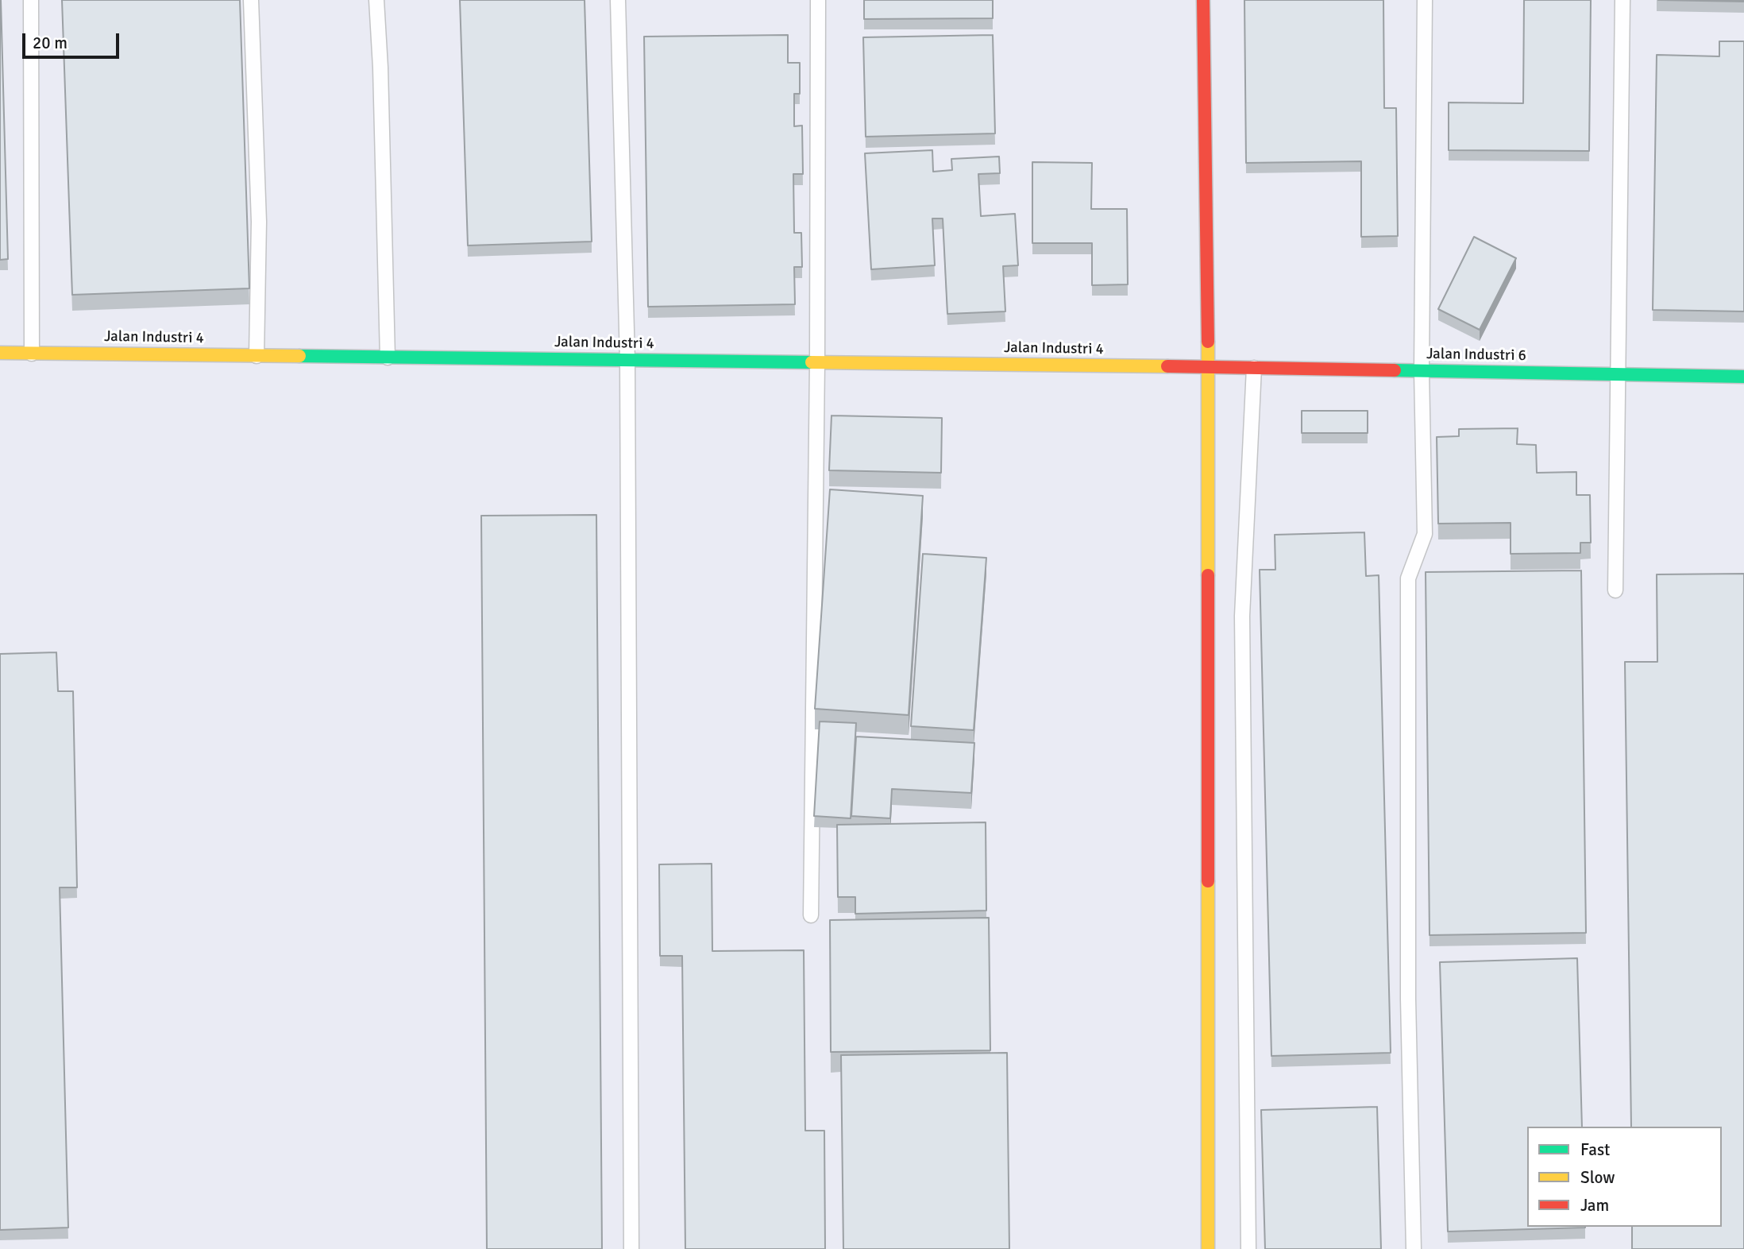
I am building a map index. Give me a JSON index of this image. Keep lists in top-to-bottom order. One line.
{"streets":{"street":["Jalan Industri 4","Jalan Industri 6"]},"crossings":[["Jalan Industri 4","Jalan Industri 6"]],"legend":["Fast","Slow","Jam"],"scale_bar":"20 m"}
